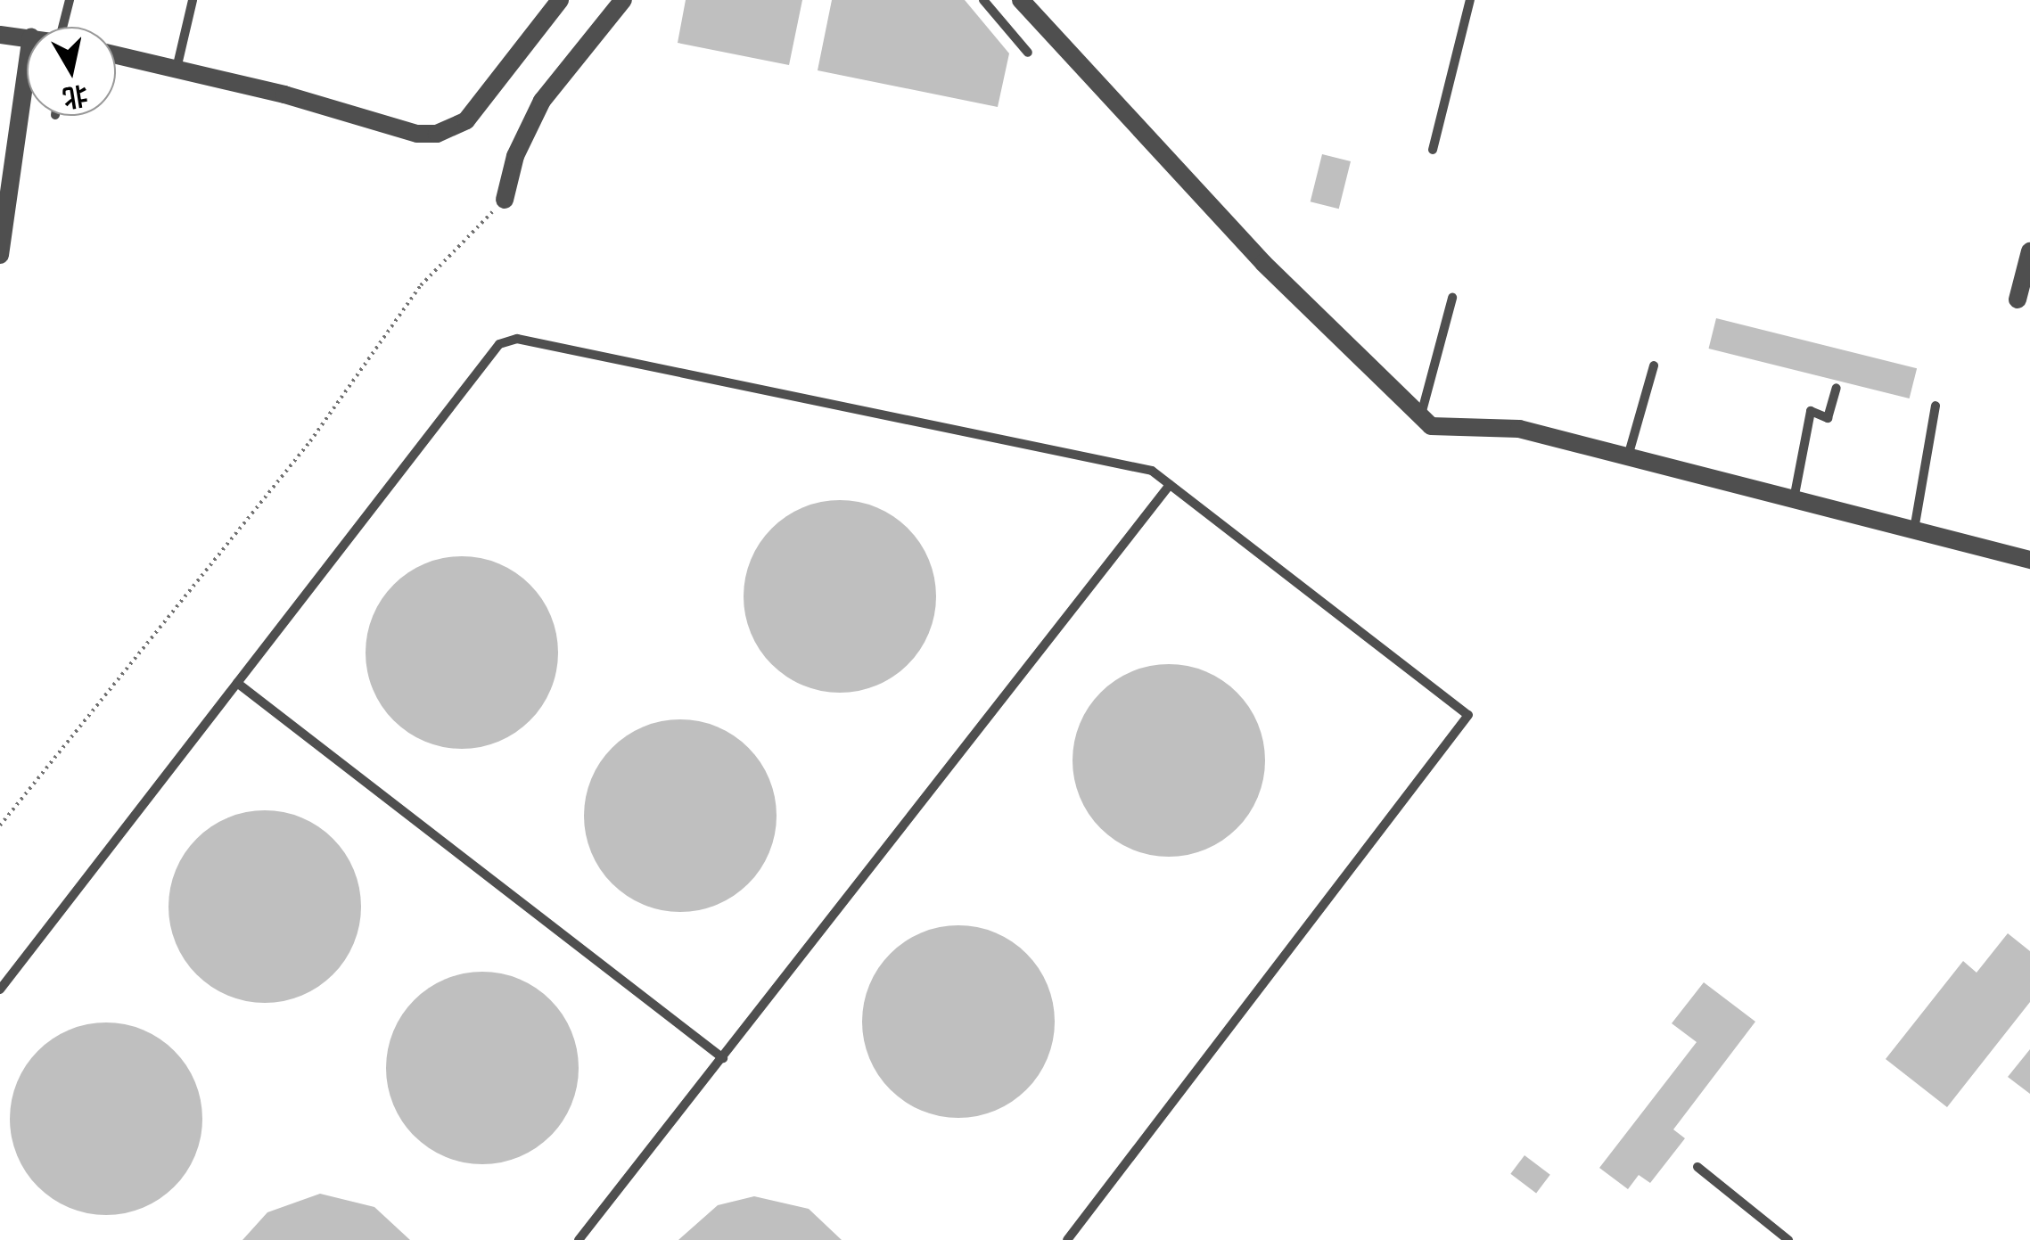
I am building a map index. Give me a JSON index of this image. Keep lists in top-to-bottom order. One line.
{"north":"bottom"}
